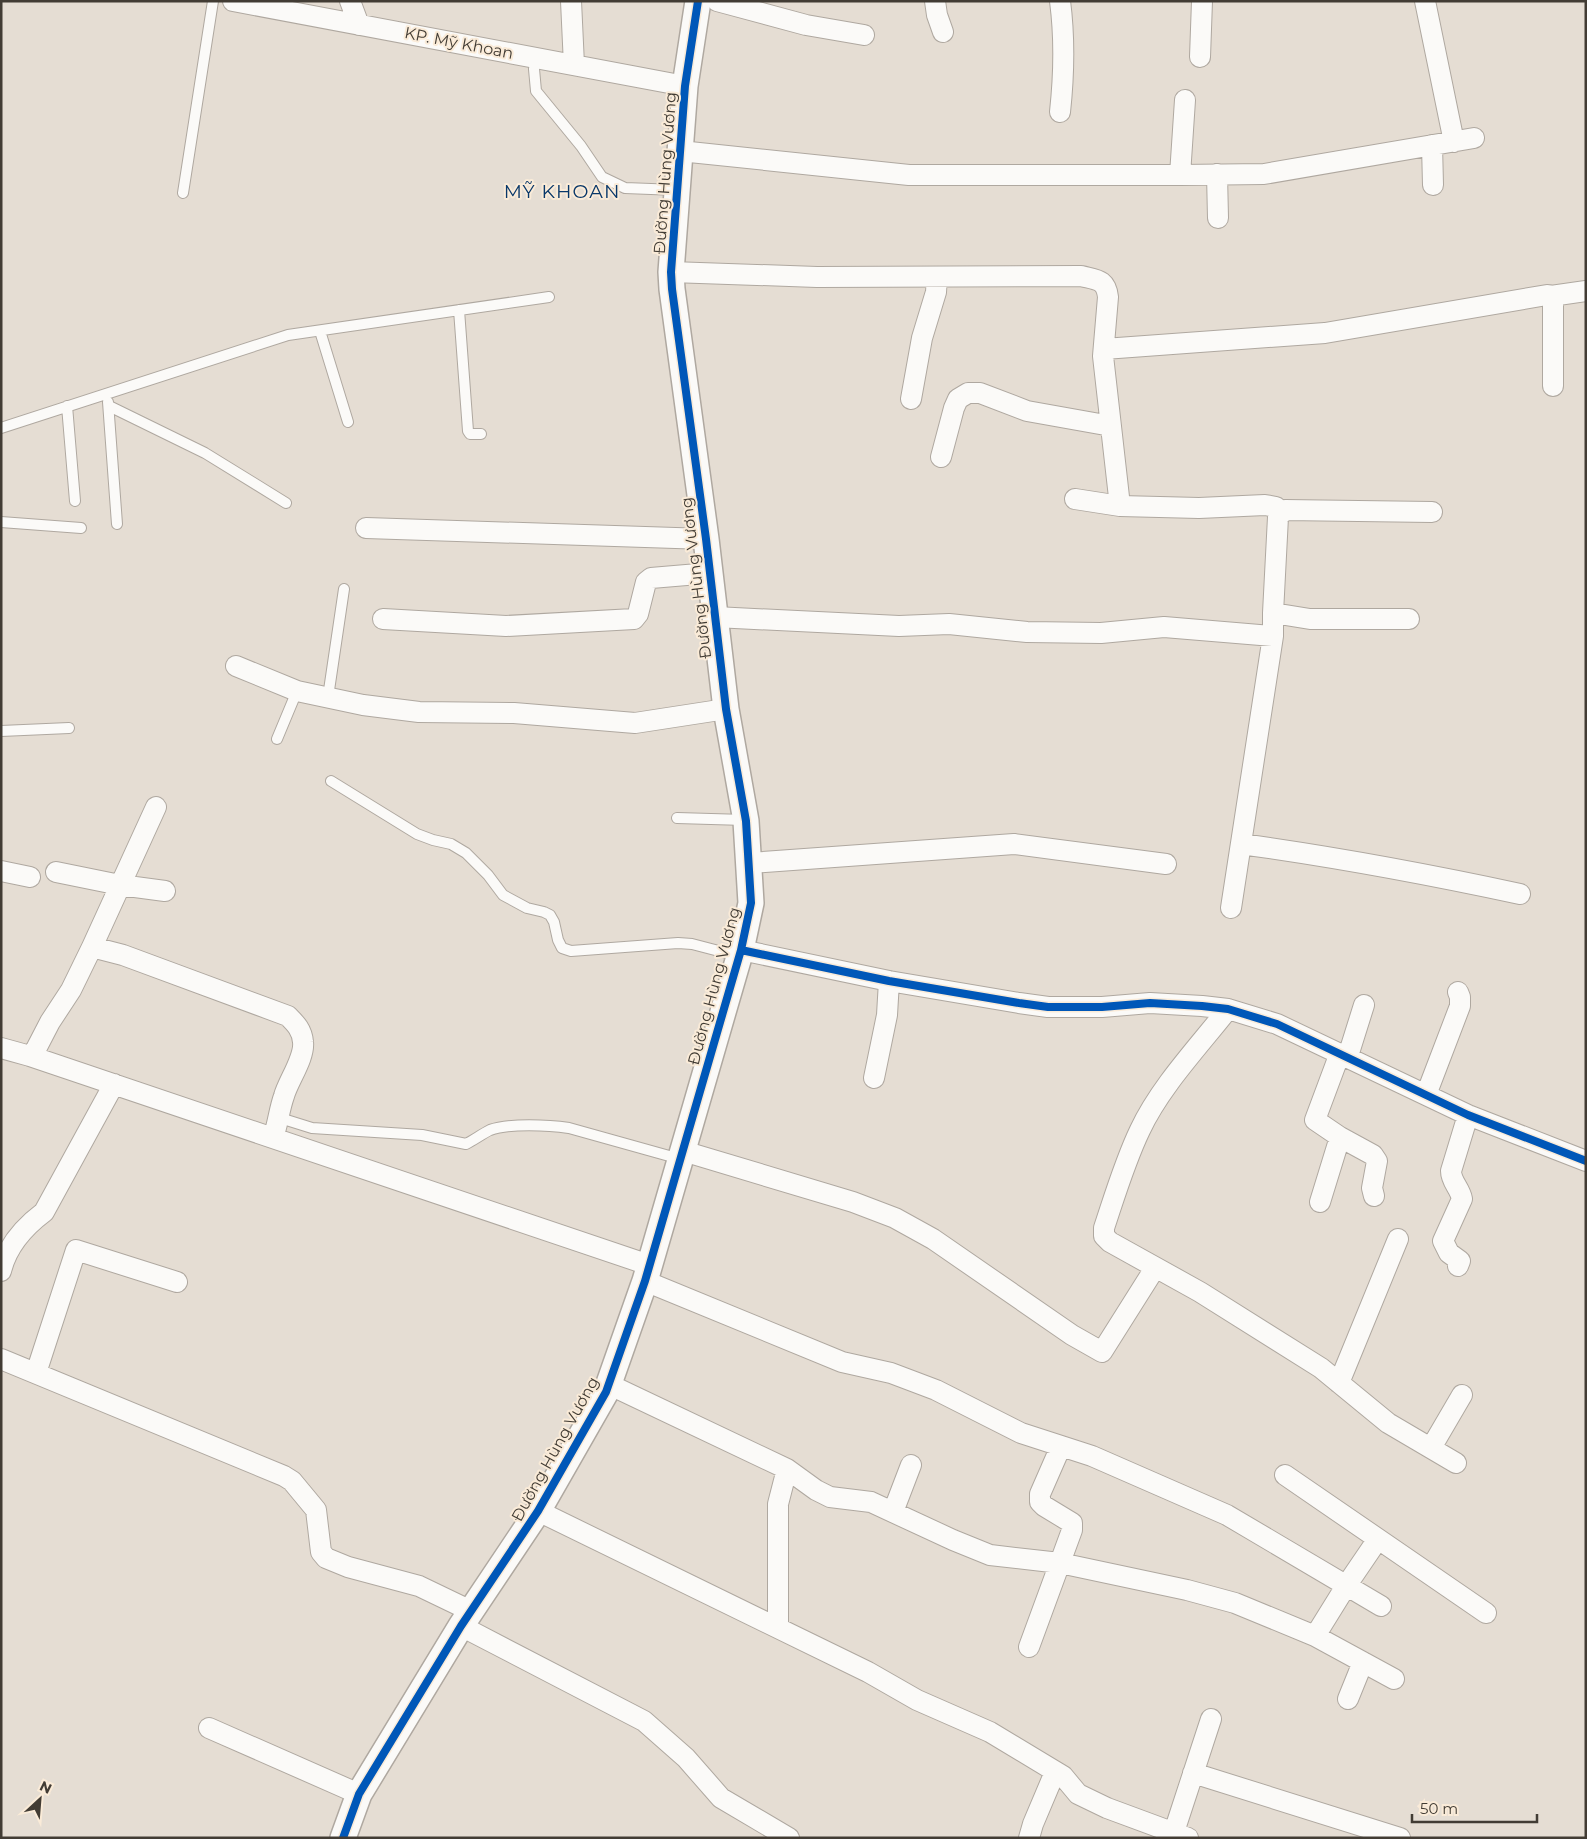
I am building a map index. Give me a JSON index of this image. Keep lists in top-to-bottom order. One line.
{"streets":{"street":["KP. Mỹ Khoan","Đường Hùng Vương"]},"crossings":[["KP. Mỹ Khoan","Đường Hùng Vương"]],"districts":["MỸ KHOAN"],"scale_bar":"50 m","north":"top right"}
